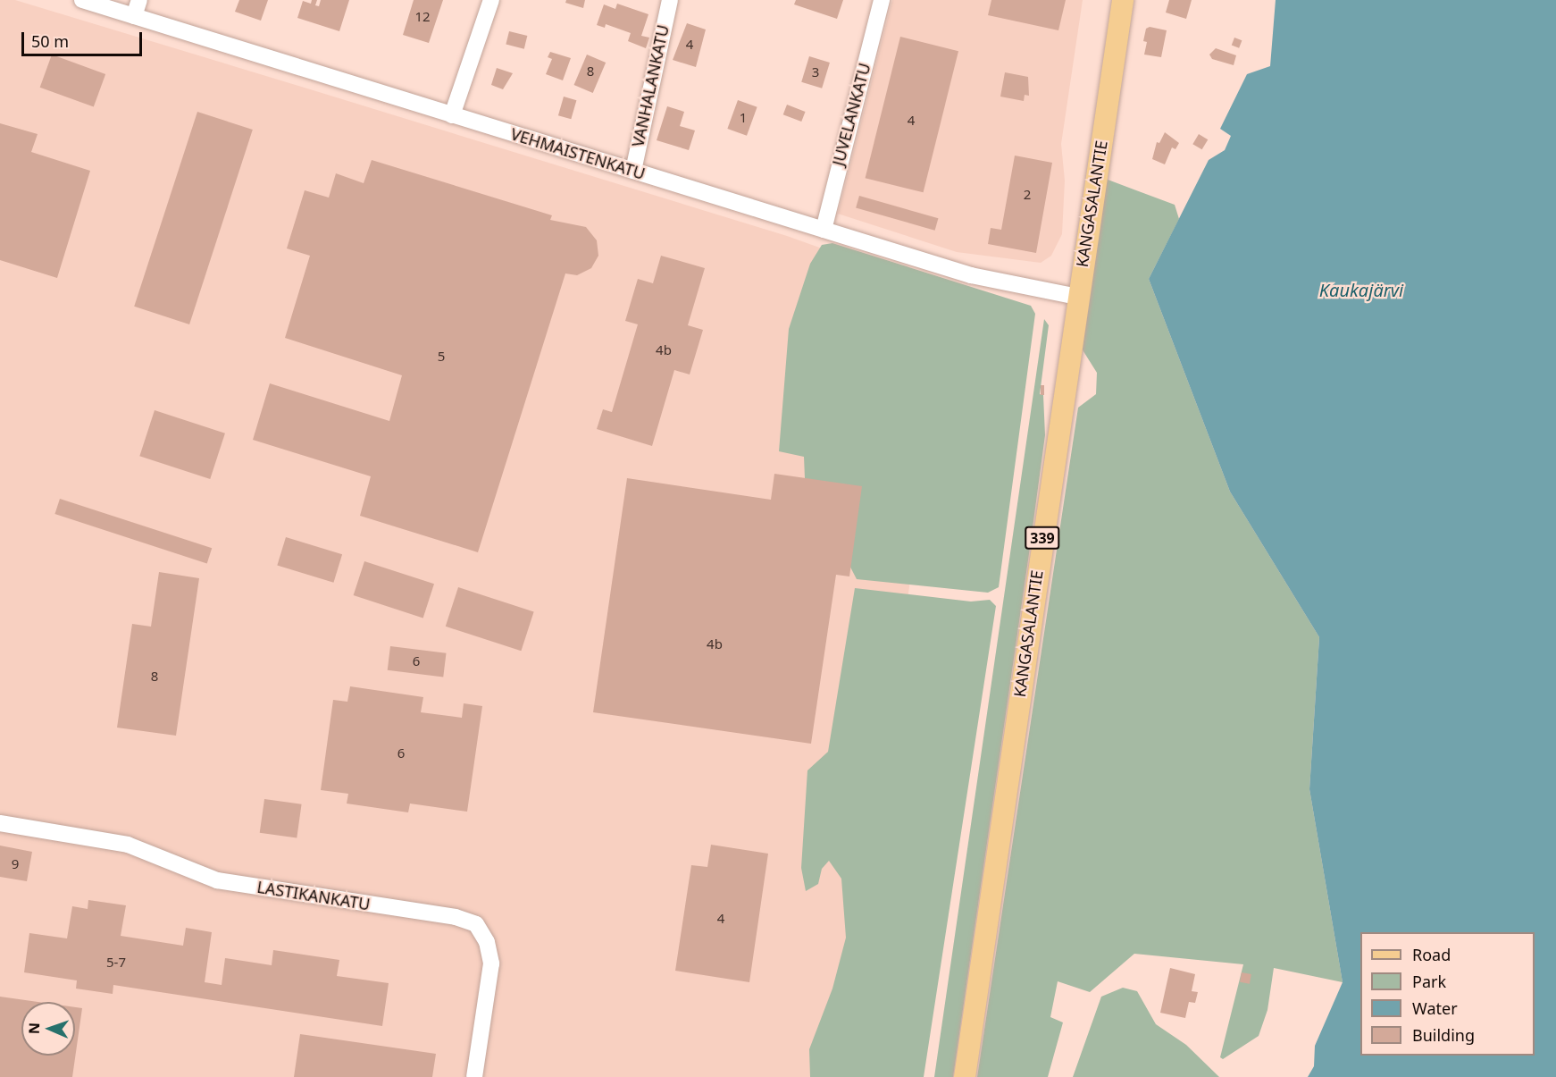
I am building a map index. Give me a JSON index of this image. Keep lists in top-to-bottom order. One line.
{"streets":{"main road":["KANGASALANTIE","339"],"street":["VANHALANKATU","JUVELANKATU","VEHMAISTENKATU","LASTIKANKATU"]},"crossings":[["VANHALANKATU","VEHMAISTENKATU"],["JUVELANKATU","VEHMAISTENKATU"],["VEHMAISTENKATU","KANGASALANTIE"]],"water":["Kaukajärvi"],"house_numbers":["12","4","8","3","1","4","2","4b","5","4b","6","8","6","9","4","5-7"],"legend":["Road","Park","Water","Building"],"scale_bar":"50 m","north":"left"}
